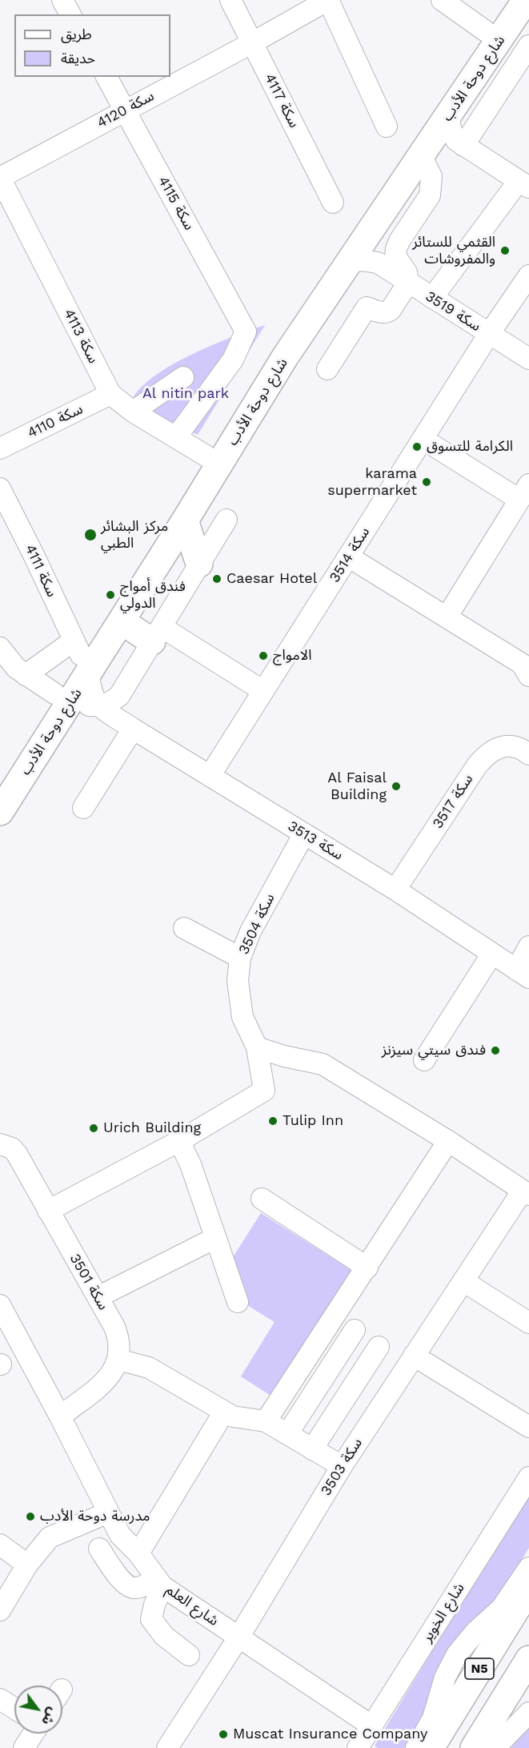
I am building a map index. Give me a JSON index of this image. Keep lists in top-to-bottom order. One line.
{"streets":{"main road":["شارع دوحة الأدب","N5"],"street":["سكة 4117","سكة 4120","سكة 4115","سكة 3519","سكة 4113","سكة 4110","سكة 3514","سكة 4111","سكة 3517","سكة 3513","سكة 3504","سكة 3501","سكة 3503","شارع العلم","شارع الخوير"]},"crossings":[["شارع دوحة الأدب","سكة 4113"],["شارع دوحة الأدب","سكة 4111"],["سكة 4117","سكة 4120"],["سكة 4120","سكة 4115"],["سكة 4120","سكة 4113"],["سكة 4115","سكة 4113"],["سكة 3519","سكة 3514"],["سكة 4113","سكة 4110"],["سكة 3514","سكة 3513"],["سكة 3517","سكة 3513"],["سكة 3513","سكة 3504"],["سكة 3503","شارع العلم"],["شارع العلم","شارع الخوير"]],"parks":["Al nitin park"],"places":["القثمي للستائر والمفروشات","الكرامة للتسوق","karama supermarket","مركز البشائر الطبي","Caesar Hotel","فندق أمواج الدولي","الامواج","Al Faisal Building","فندق سيتي سيزنز","Tulip Inn","Urich Building","مدرسة دوحة الأدب","Muscat Insurance Company"],"legend":["طريق","حديقة"],"north":"bottom right"}
